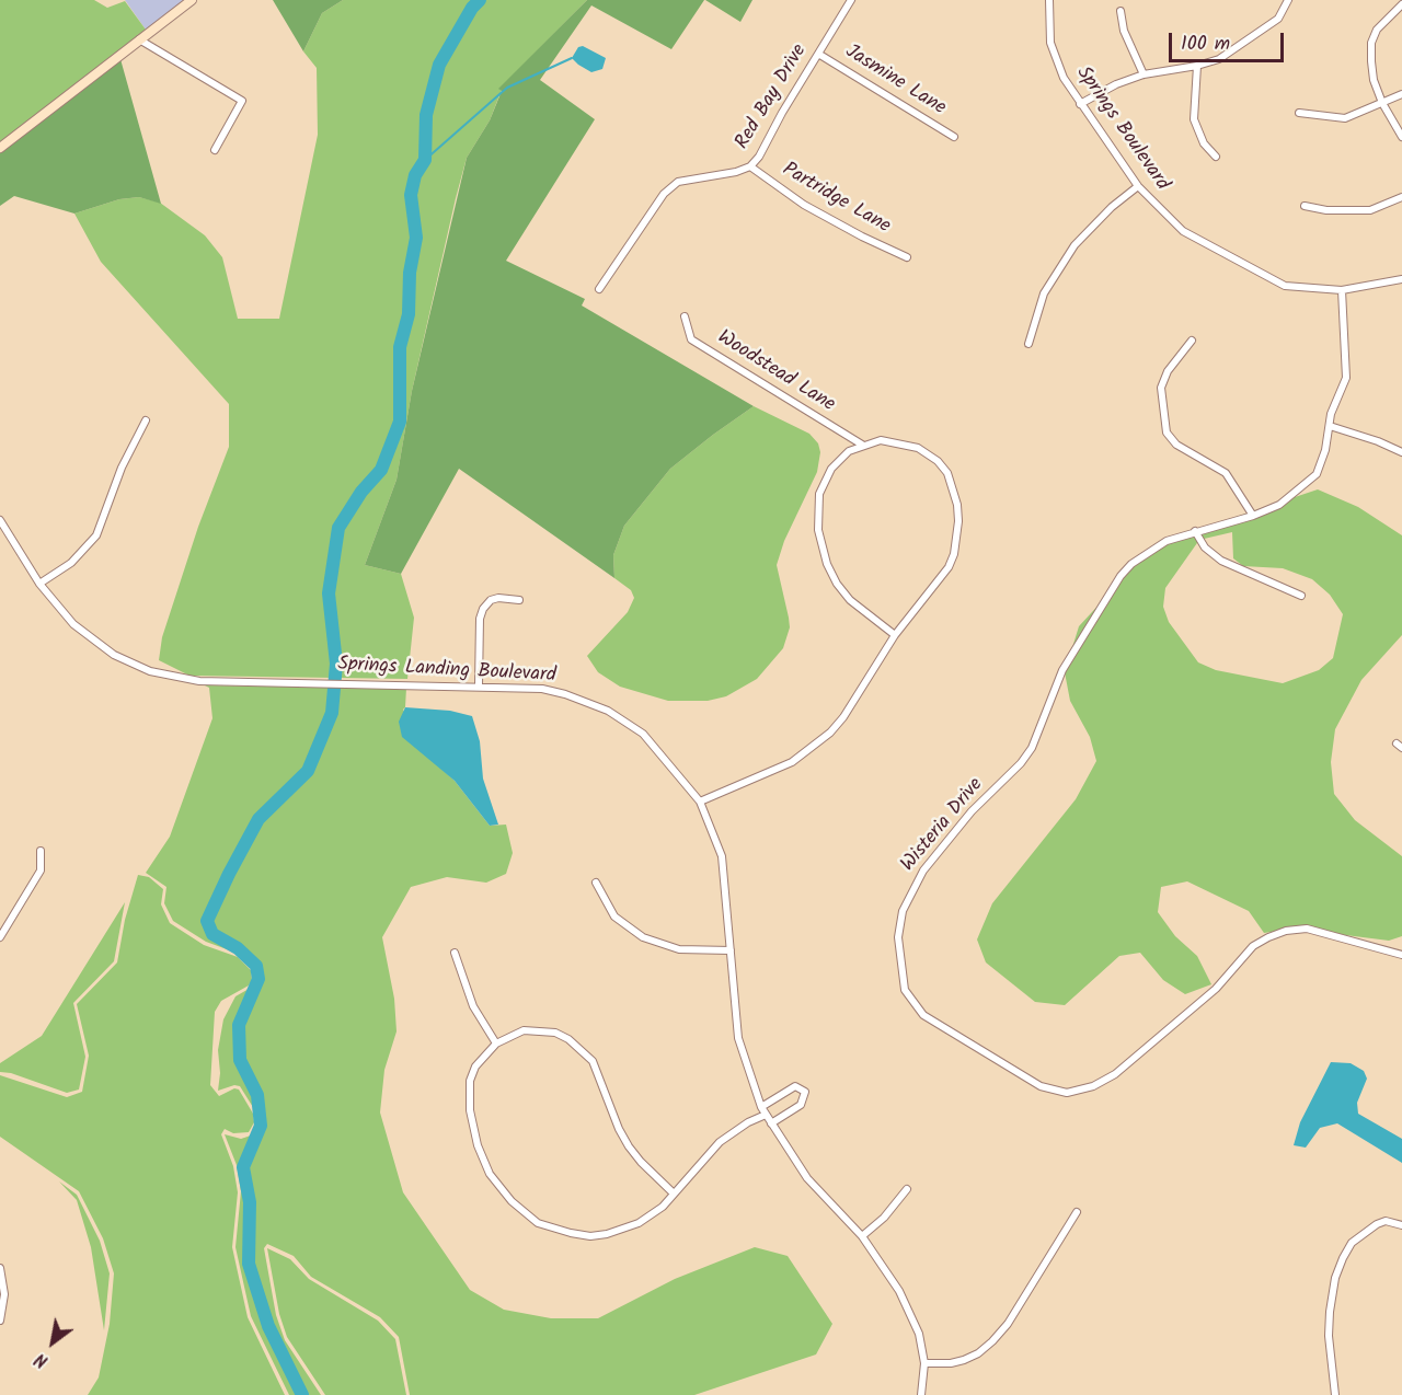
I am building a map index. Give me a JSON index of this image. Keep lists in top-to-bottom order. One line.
{"streets":{"street":["Jasmine Lane","Red Bay Drive","Springs Boulevard","Partridge Lane","Woodstead Lane","Springs Landing Boulevard","Wisteria Drive"]},"crossings":[["Jasmine Lane","Red Bay Drive"],["Red Bay Drive","Partridge Lane"],["Springs Boulevard","Wisteria Drive"]],"scale_bar":"100 m","north":"bottom left"}
